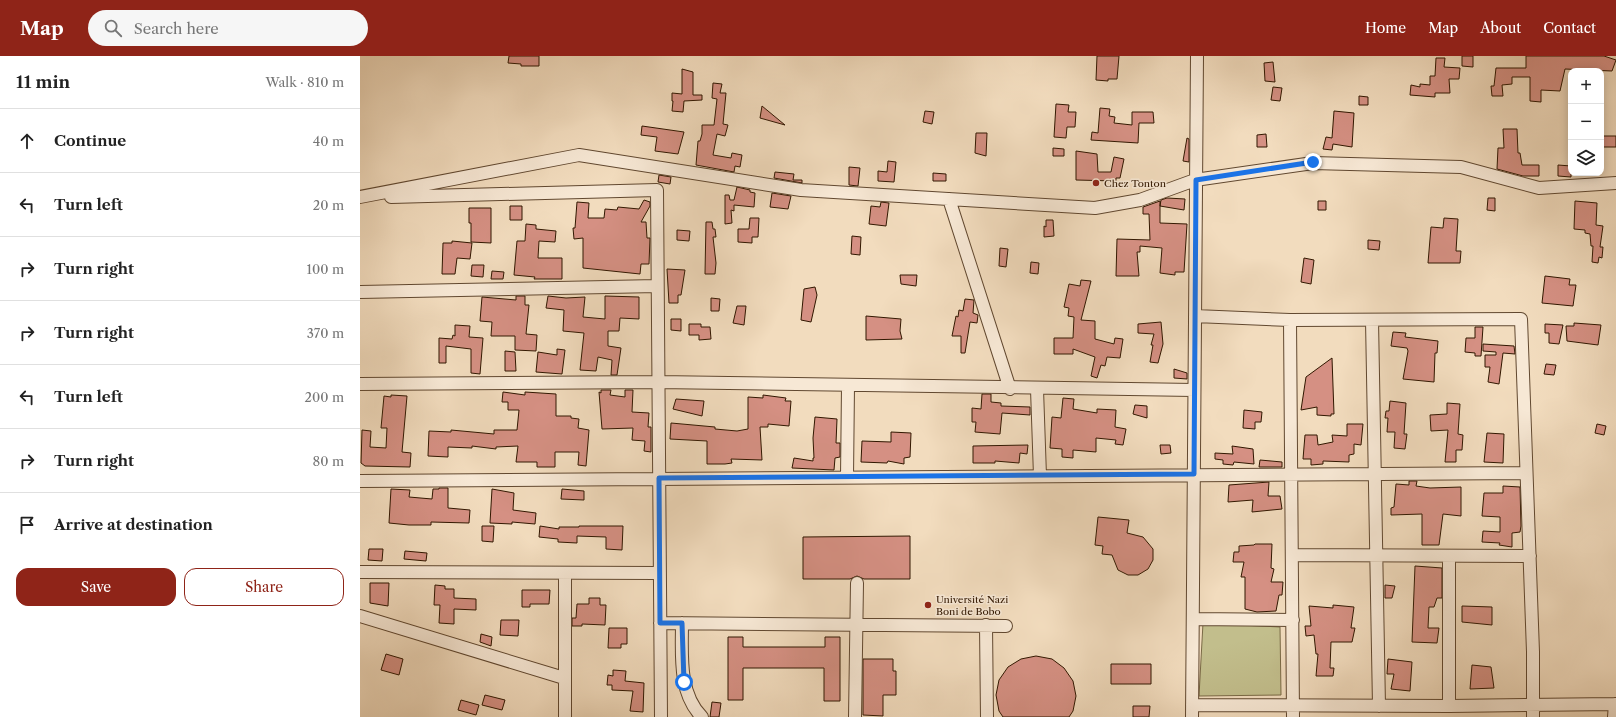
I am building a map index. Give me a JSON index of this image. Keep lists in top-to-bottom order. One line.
{"places":["Chez Tonton","Université Nazi Boni de Bobo"],"page":{"header":"Map","search":"Search here","nav":["Home","Map","About","Contact"],"heading":["11 min","Walk · 810 m"],"map_buttons":["+","−"],"list":[["Continue","40 m"],["Turn left","20 m"],["Turn right","100 m"],["Turn right","370 m"],["Turn left","200 m"],["Turn right","80 m"],"Arrive at destination"],"buttons":["Save","Share"]}}
